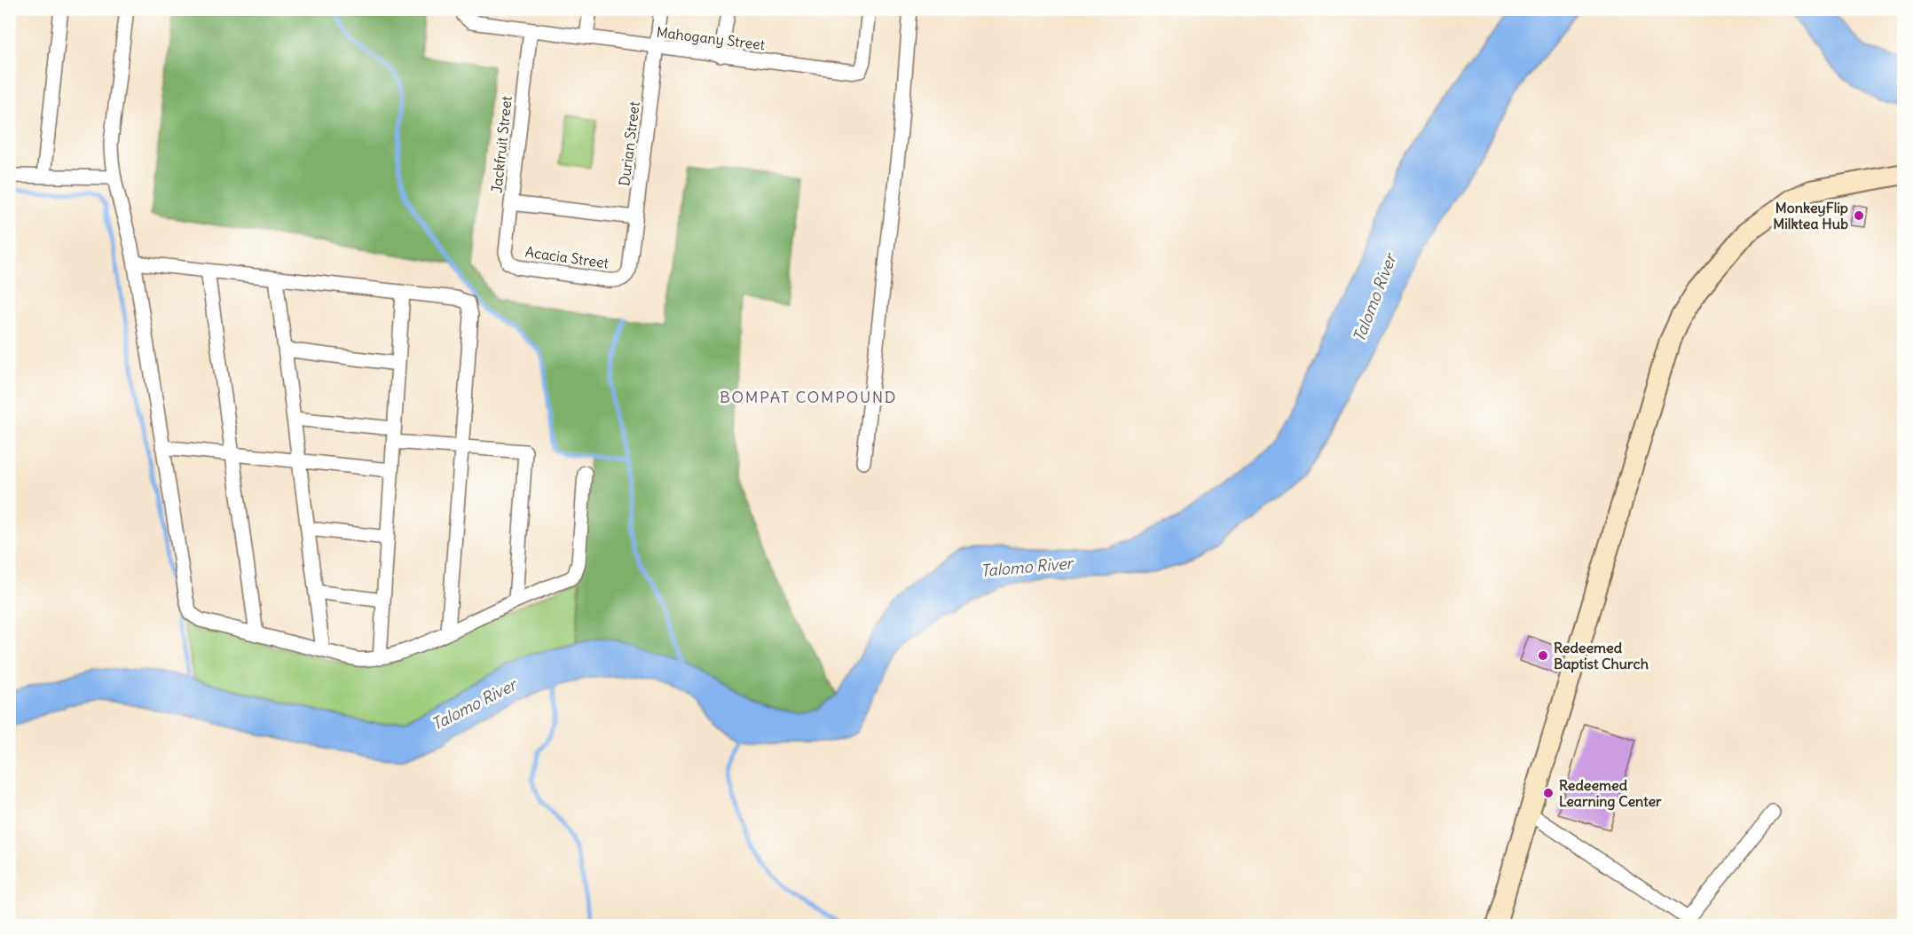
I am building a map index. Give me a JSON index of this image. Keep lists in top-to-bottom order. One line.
{"streets":{"street":["Mahogany Street","Durian Street","Jackfruit Street","Acacia Street"]},"crossings":[["Mahogany Street","Durian Street"],["Mahogany Street","Jackfruit Street"],["Durian Street","Acacia Street"],["Jackfruit Street","Acacia Street"]],"districts":["BOMPAT COMPOUND"],"water":["Talomo River"],"places":["MonkeyFlip Milktea Hub","Redeemed Baptist Church","Redeemed Learning Center"]}
